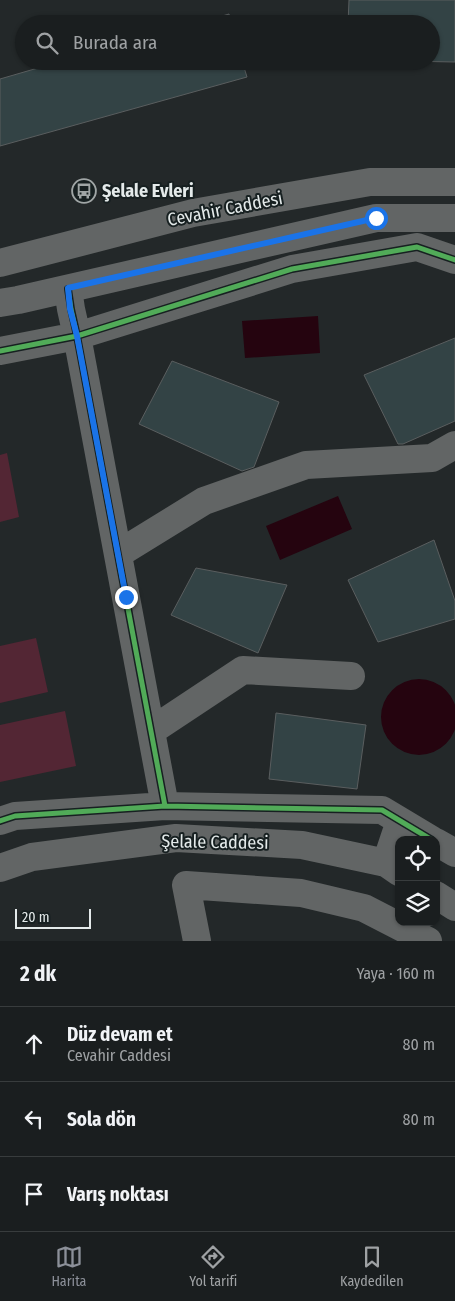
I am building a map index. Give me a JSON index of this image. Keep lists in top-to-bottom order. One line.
{"streets":{"street":["Cevahir Caddesi","Şelale Caddesi"]},"places":{"bus stop":["Şelale Evleri"]},"scale_bar":"20 m","page":{"search":"Burada ara","scale":"20 m","heading":["2 dk","Yaya · 160 m"],"list":[["Düz devam et","Cevahir Caddesi","80 m"],["Sola dön","80 m"],"Varış noktası"],"nav":["Harita","Yol tarifi","Kaydedilen"]}}
